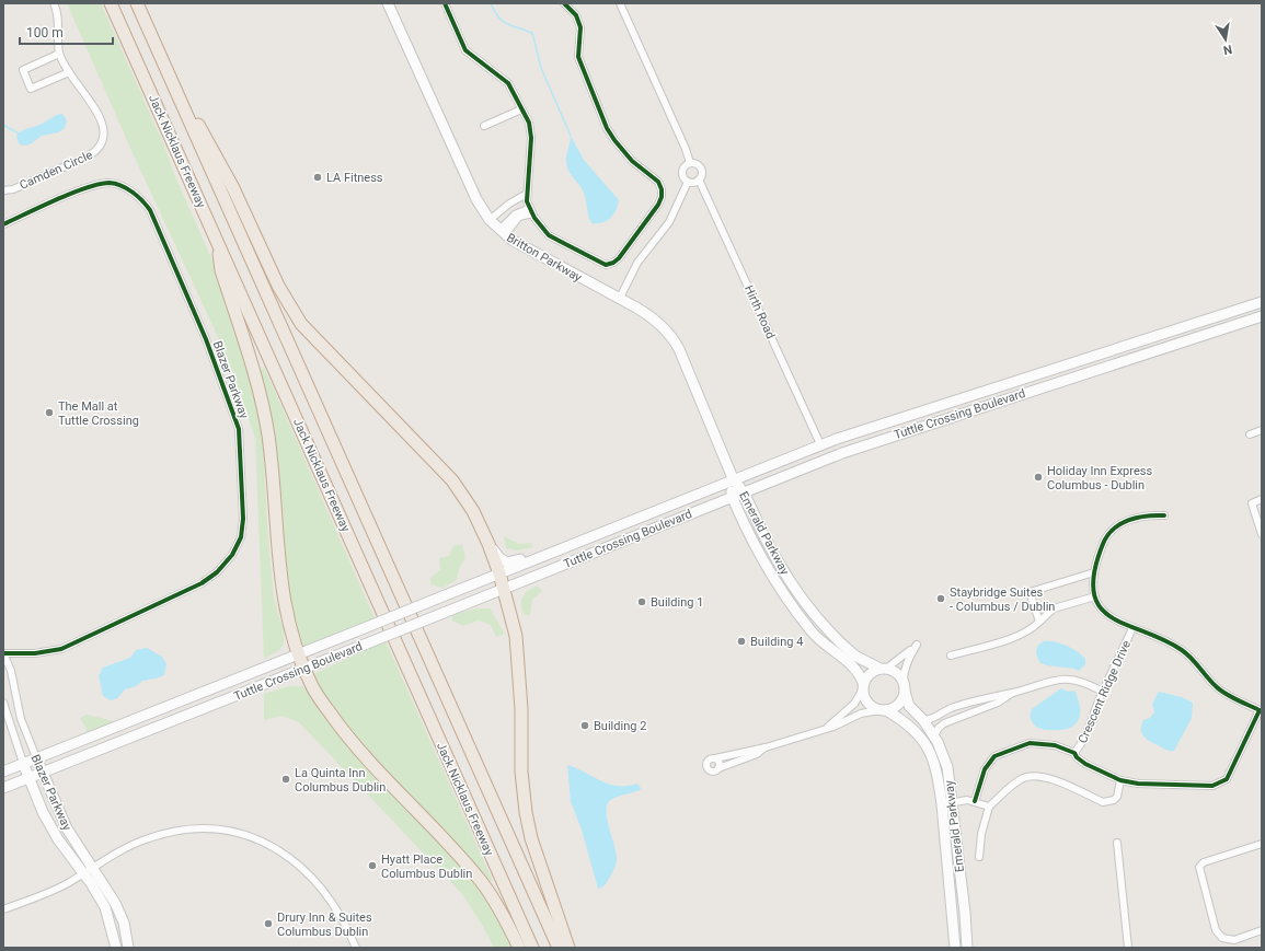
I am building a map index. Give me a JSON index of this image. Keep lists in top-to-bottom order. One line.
{"streets":{"highway":["Jack Nicklaus Freeway"],"main road":["Britton Parkway","Blazer Parkway","Tuttle Crossing Boulevard","Emerald Parkway"],"street":["Camden Circle","Hirth Road","Crescent Ridge Drive"]},"crossings":[["Britton Parkway","Tuttle Crossing Boulevard"],["Britton Parkway","Emerald Parkway"],["Hirth Road","Tuttle Crossing Boulevard"],["Blazer Parkway","Tuttle Crossing Boulevard"],["Tuttle Crossing Boulevard","Emerald Parkway"]],"places":["LA Fitness","The Mall at Tuttle Crossing","Holiday Inn Express Columbus - Dublin","Staybridge Suites - Columbus / Dublin","Building 1","Building 4","Building 2","La Quinta Inn Columbus Dublin","Hyatt Place Columbus Dublin","Drury Inn & Suites Columbus Dublin"],"scale_bar":"100 m","north":"bottom"}
